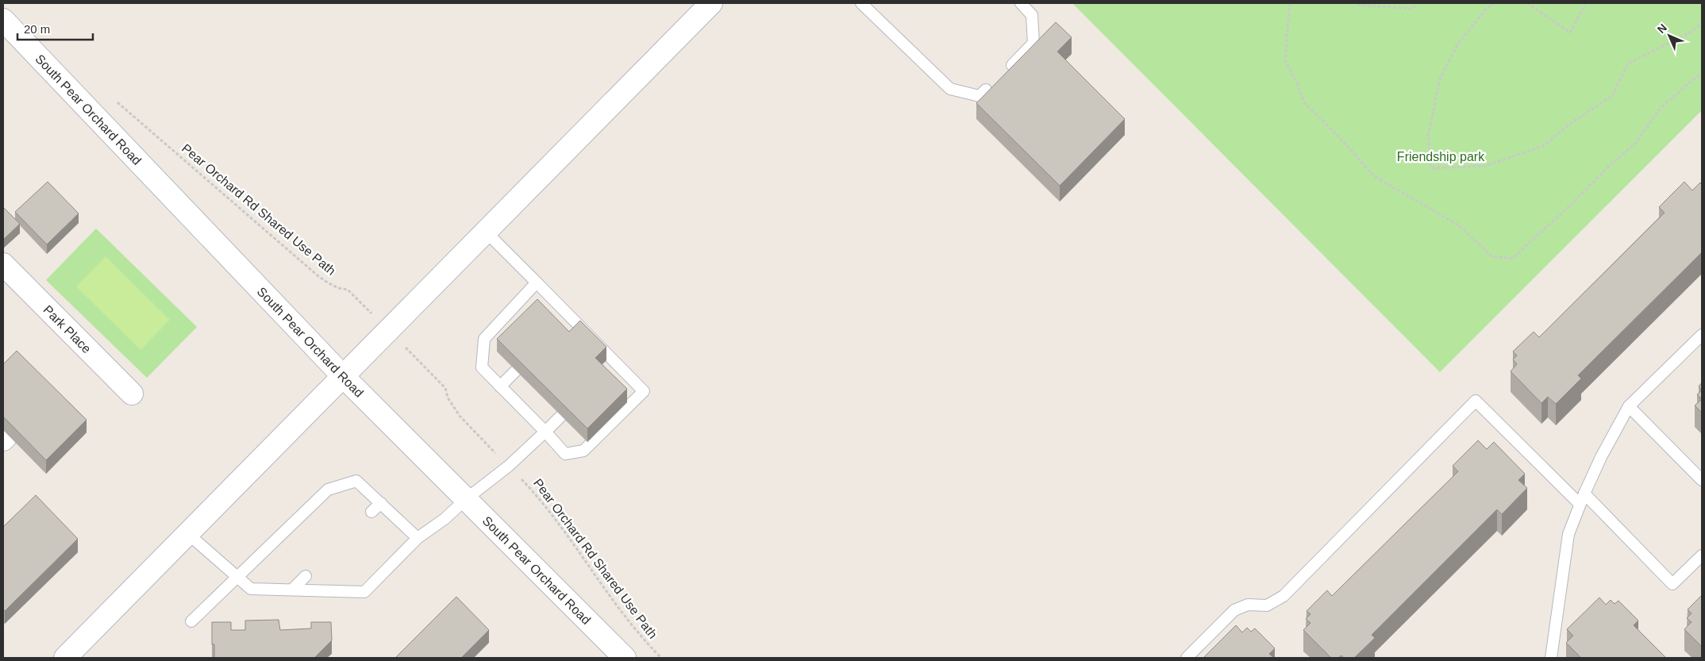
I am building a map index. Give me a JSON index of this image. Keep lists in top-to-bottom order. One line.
{"streets":{"street":["South Pear Orchard Road","Park Place"],"path":["Pear Orchard Rd Shared Use Path"]},"parks":["Friendship park"],"scale_bar":"20 m","north":"top left"}
